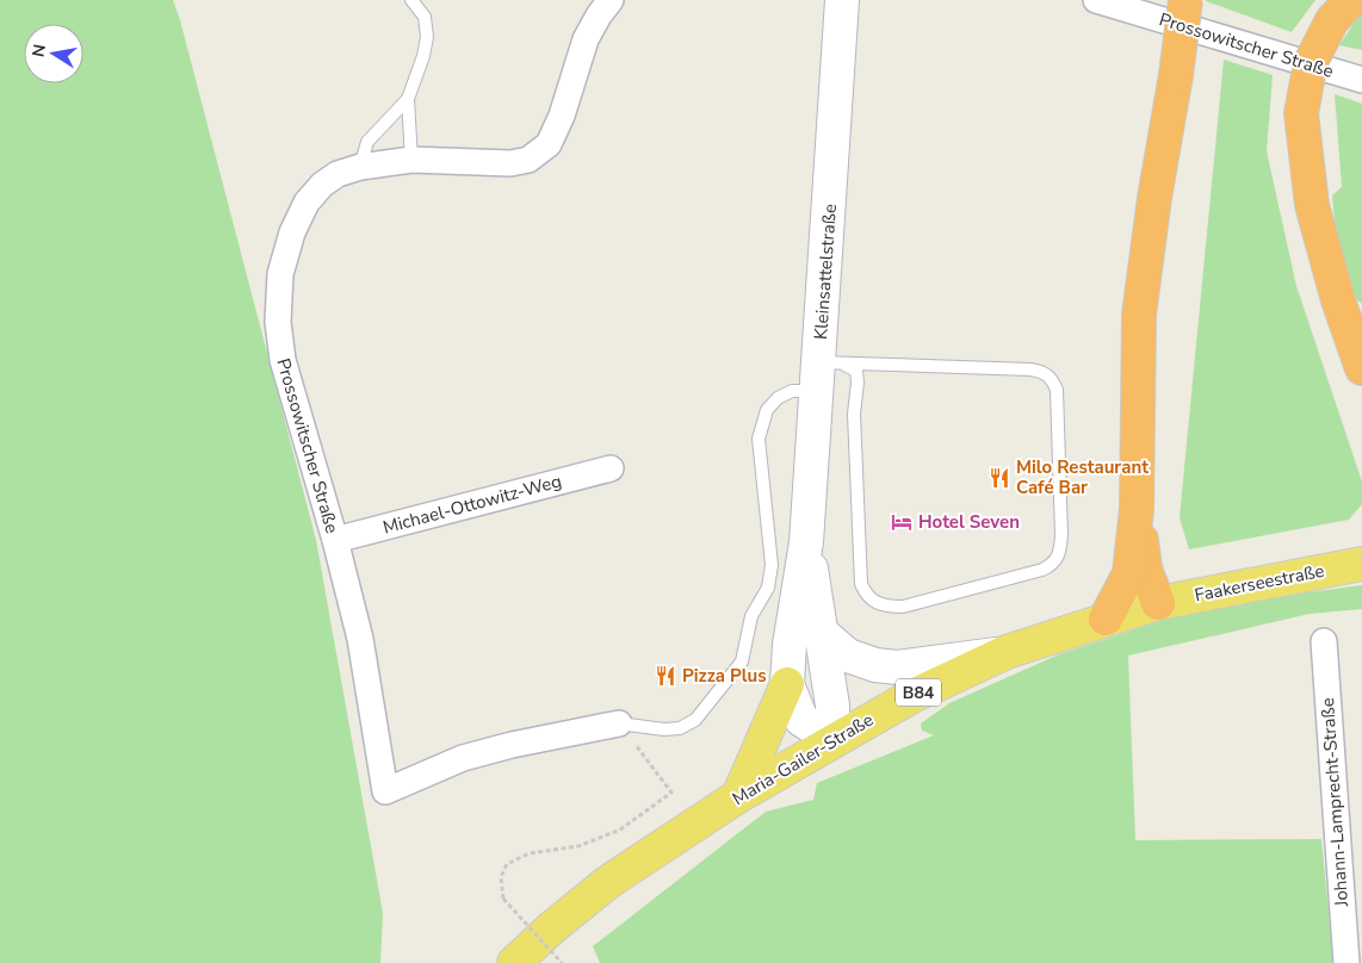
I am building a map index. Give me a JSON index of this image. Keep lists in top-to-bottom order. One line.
{"streets":{"main road":["Kleinsattelstraße","Faakerseestraße","B84","Maria-Gailer-Straße"],"street":["Prossowitscher Straße","Michael-Ottowitz-Weg","Johann-Lamprecht-Straße"]},"crossings":[["Prossowitscher Straße","Michael-Ottowitz-Weg"],["Kleinsattelstraße","Maria-Gailer-Straße"],["Faakerseestraße","Maria-Gailer-Straße"]],"places":{"restaurant":["Milo Restaurant Café Bar","Pizza Plus"],"hotel":["Hotel Seven"]},"north":"left"}
